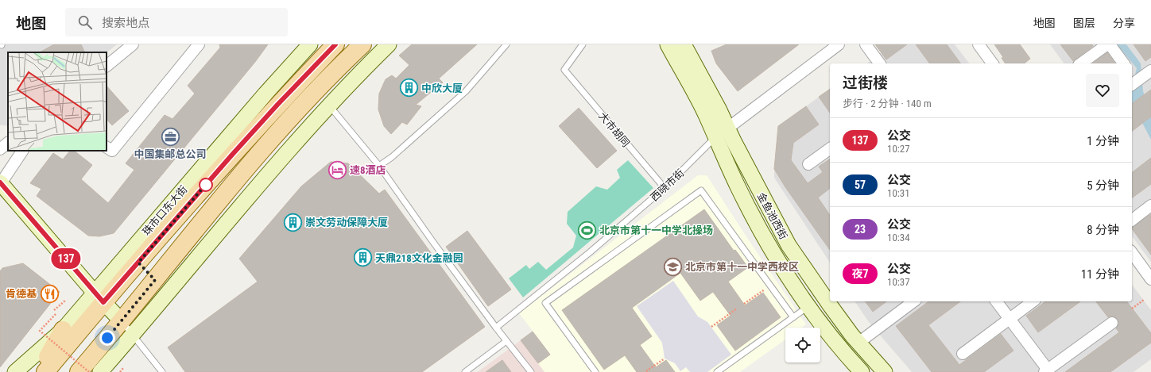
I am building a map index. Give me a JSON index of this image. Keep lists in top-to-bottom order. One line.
{"streets":{"main road":["珠市口东大街"],"street":["西晓市街","金鱼池西街"],"lane":["大市胡同"]},"crossings":[["大市胡同","西晓市街"],["西晓市街","金鱼池西街"]],"places":{"building":["中欣大厦","崇文劳动保障大厦","天鼎218文化金融园"],"office":["中国集邮总公司"],"hotel":["速8酒店"],"sports":["北京市第十一中学北操场"],"school or university":["北京市第十一中学西校区"],"restaurant":["肯德基"]},"lines":["bus line 137"],"page":{"header":"地图","search":"搜索地点","nav":["地图","图层","分享"],"on_map":"137","heading":["过街楼","步行 · 2 分钟 · 140 m"],"list":[{"mark":"137","name":"公交","note":"10:27","value":"1 分钟"},{"mark":"57","name":"公交","note":"10:31","value":"5 分钟"},{"mark":"23","name":"公交","note":"10:34","value":"8 分钟"},{"mark":"夜7","name":"公交","note":"10:37","value":"11 分钟"}]}}
